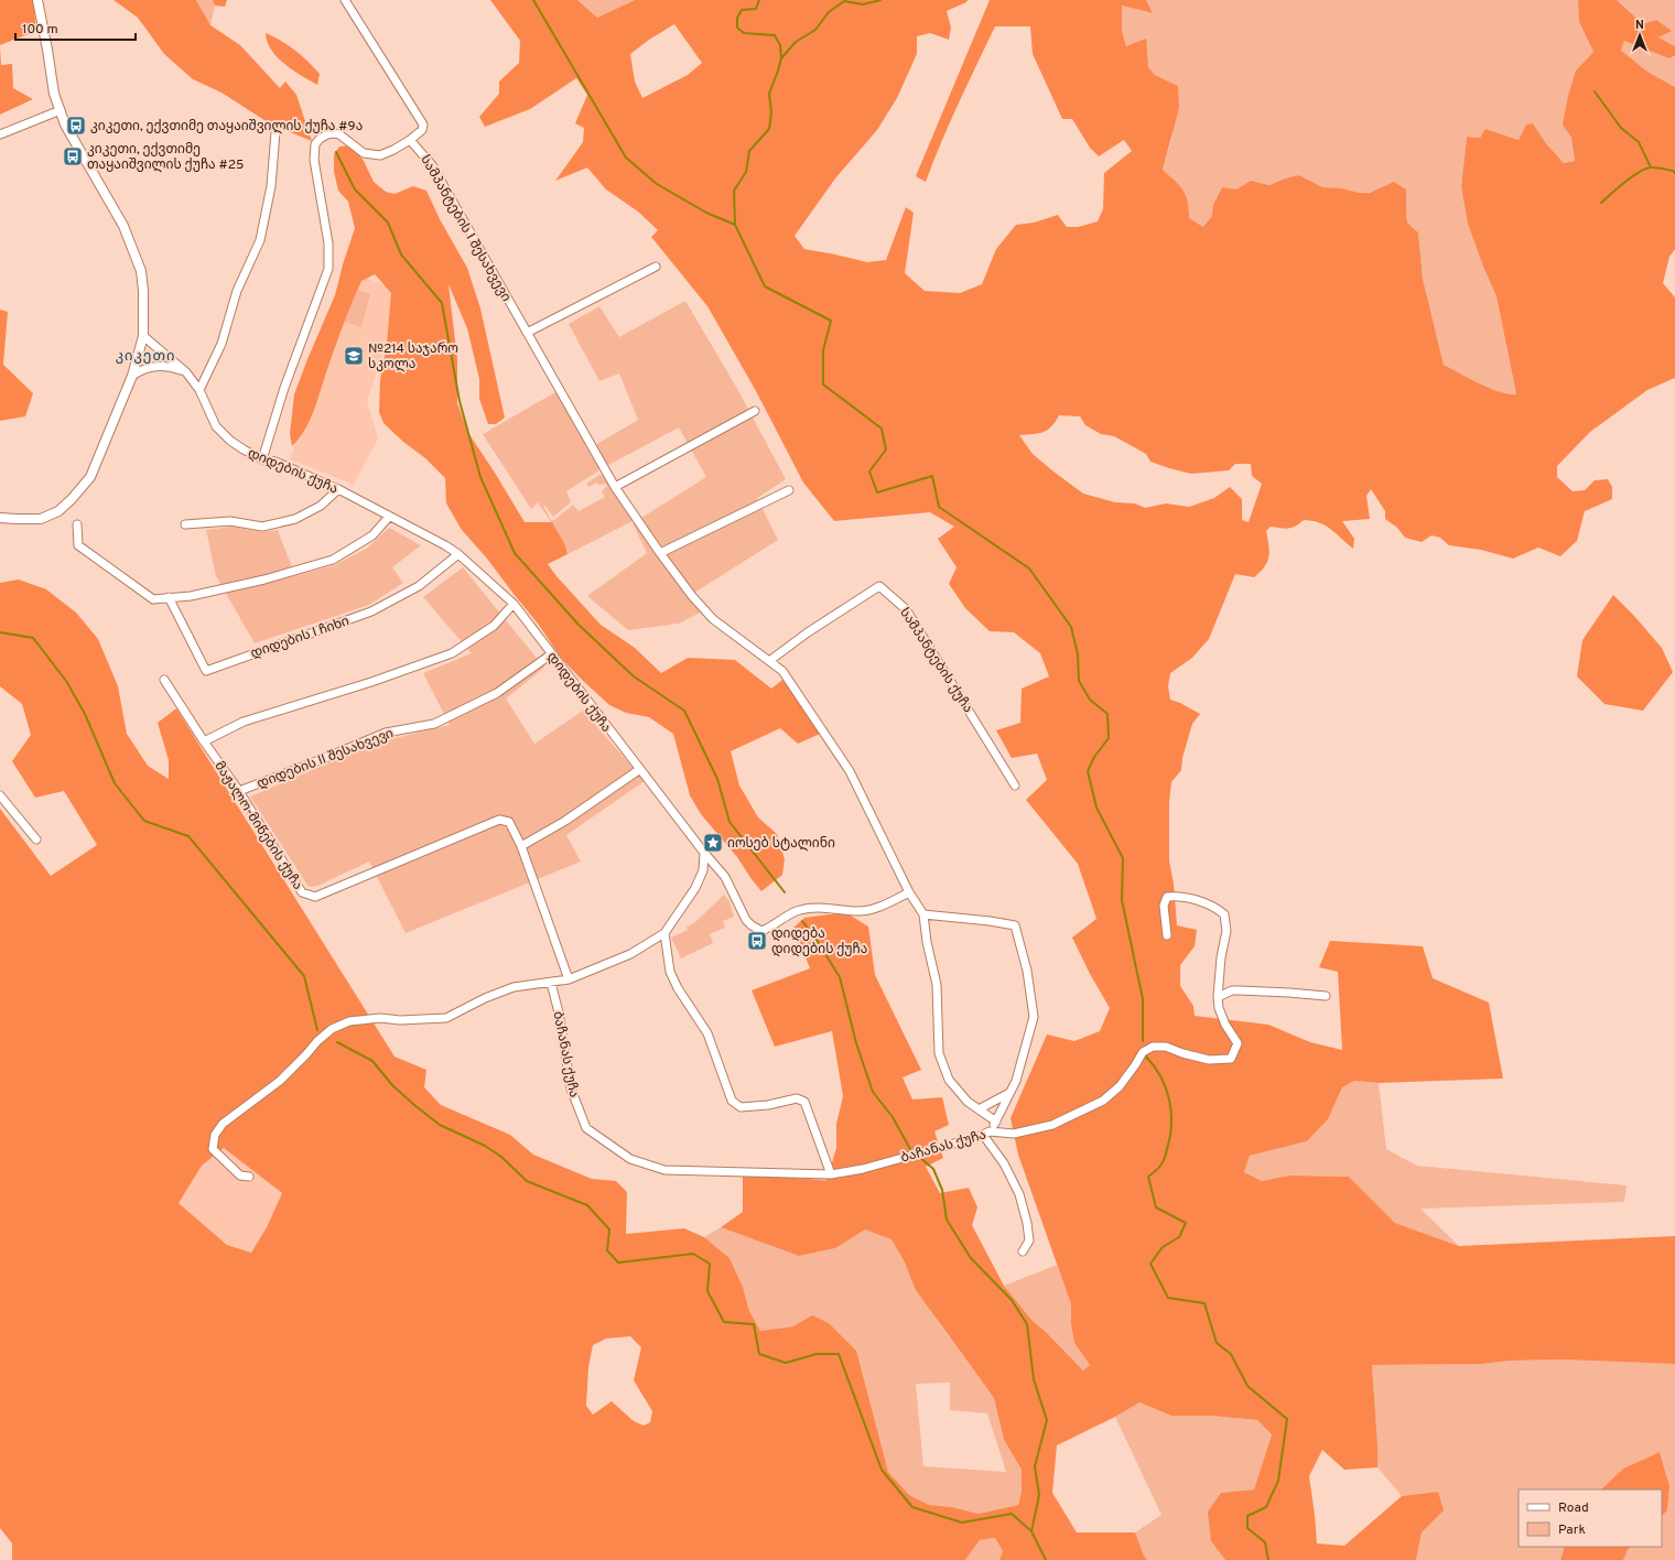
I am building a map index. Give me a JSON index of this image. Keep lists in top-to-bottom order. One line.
{"streets":{"street":["სამპანტების I შესახვევი","დიდების ქუჩა","დიდების I ჩიხი","სამპანტების ქუჩა","დიდების II შესახვევი","მაჟალო-მიწების ქუჩა","ბაჩანას ქუჩა"]},"crossings":[["სამპანტების I შესახვევი","სამპანტების ქუჩა"],["დიდების ქუჩა","დიდების I ჩიხი"],["დიდების ქუჩა","დიდების II შესახვევი"],["დიდების II შესახვევი","მაჟალო-მიწების ქუჩა"]],"districts":["კიკეთი"],"places":{"bus stop":["კიკეთი, ექვთიმე თაყაიშვილის ქუჩა #9ა","კიკეთი, ექვთიმე თაყაიშვილის ქუჩა #25","დიდება დიდების ქუჩა"],"school or university":["№214 საჯარო სკოლა"],"place":["იოსებ სტალინი"]},"legend":["Road","Park"],"scale_bar":"100 m","north":"top"}
